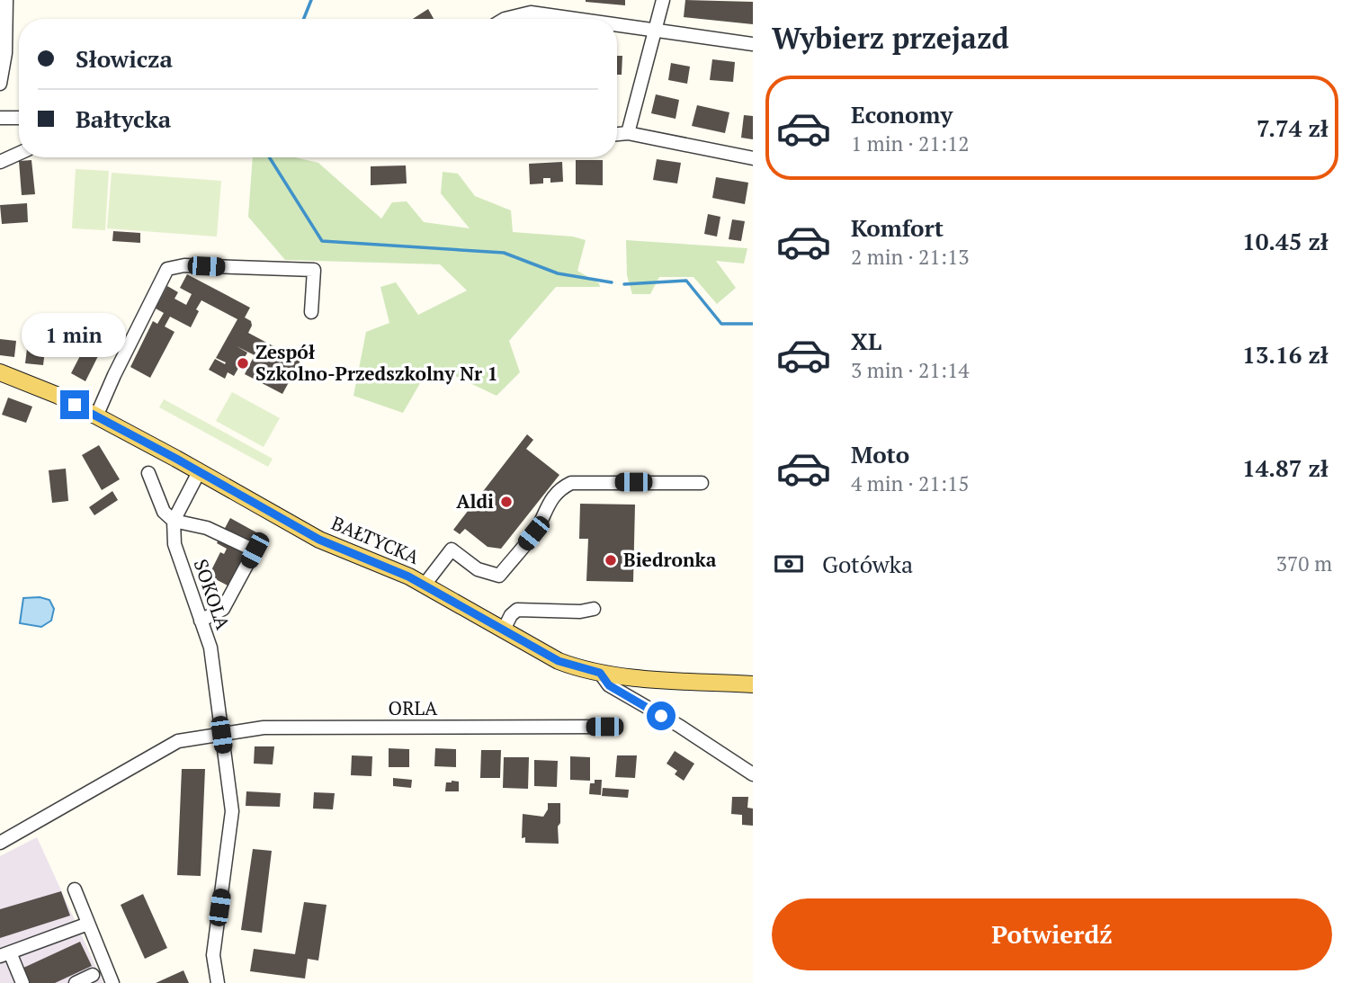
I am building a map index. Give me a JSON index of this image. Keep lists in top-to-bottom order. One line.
{"streets":{"main road":["BAŁTYCKA"],"street":["SOKOLA","ORLA"]},"crossings":[["SOKOLA","ORLA"]],"places":["Zespół Szkolno-Przedszkolny Nr 1","Aldi","Biedronka"],"page":{"heading":"Wybierz przejazd","banner":["Słowicza","Bałtycka"],"list":[{"name":"Economy","note":"1 min · 21:12","value":"7.74 zł"},{"name":"Komfort","note":"2 min · 21:13","value":"10.45 zł"},{"name":"XL","note":"3 min · 21:14","value":"13.16 zł"},{"name":"Moto","note":"4 min · 21:15","value":"14.87 zł"}],"bubble":"1 min","pay":["Gotówka","370 m"],"buttons":"Potwierdź"}}
